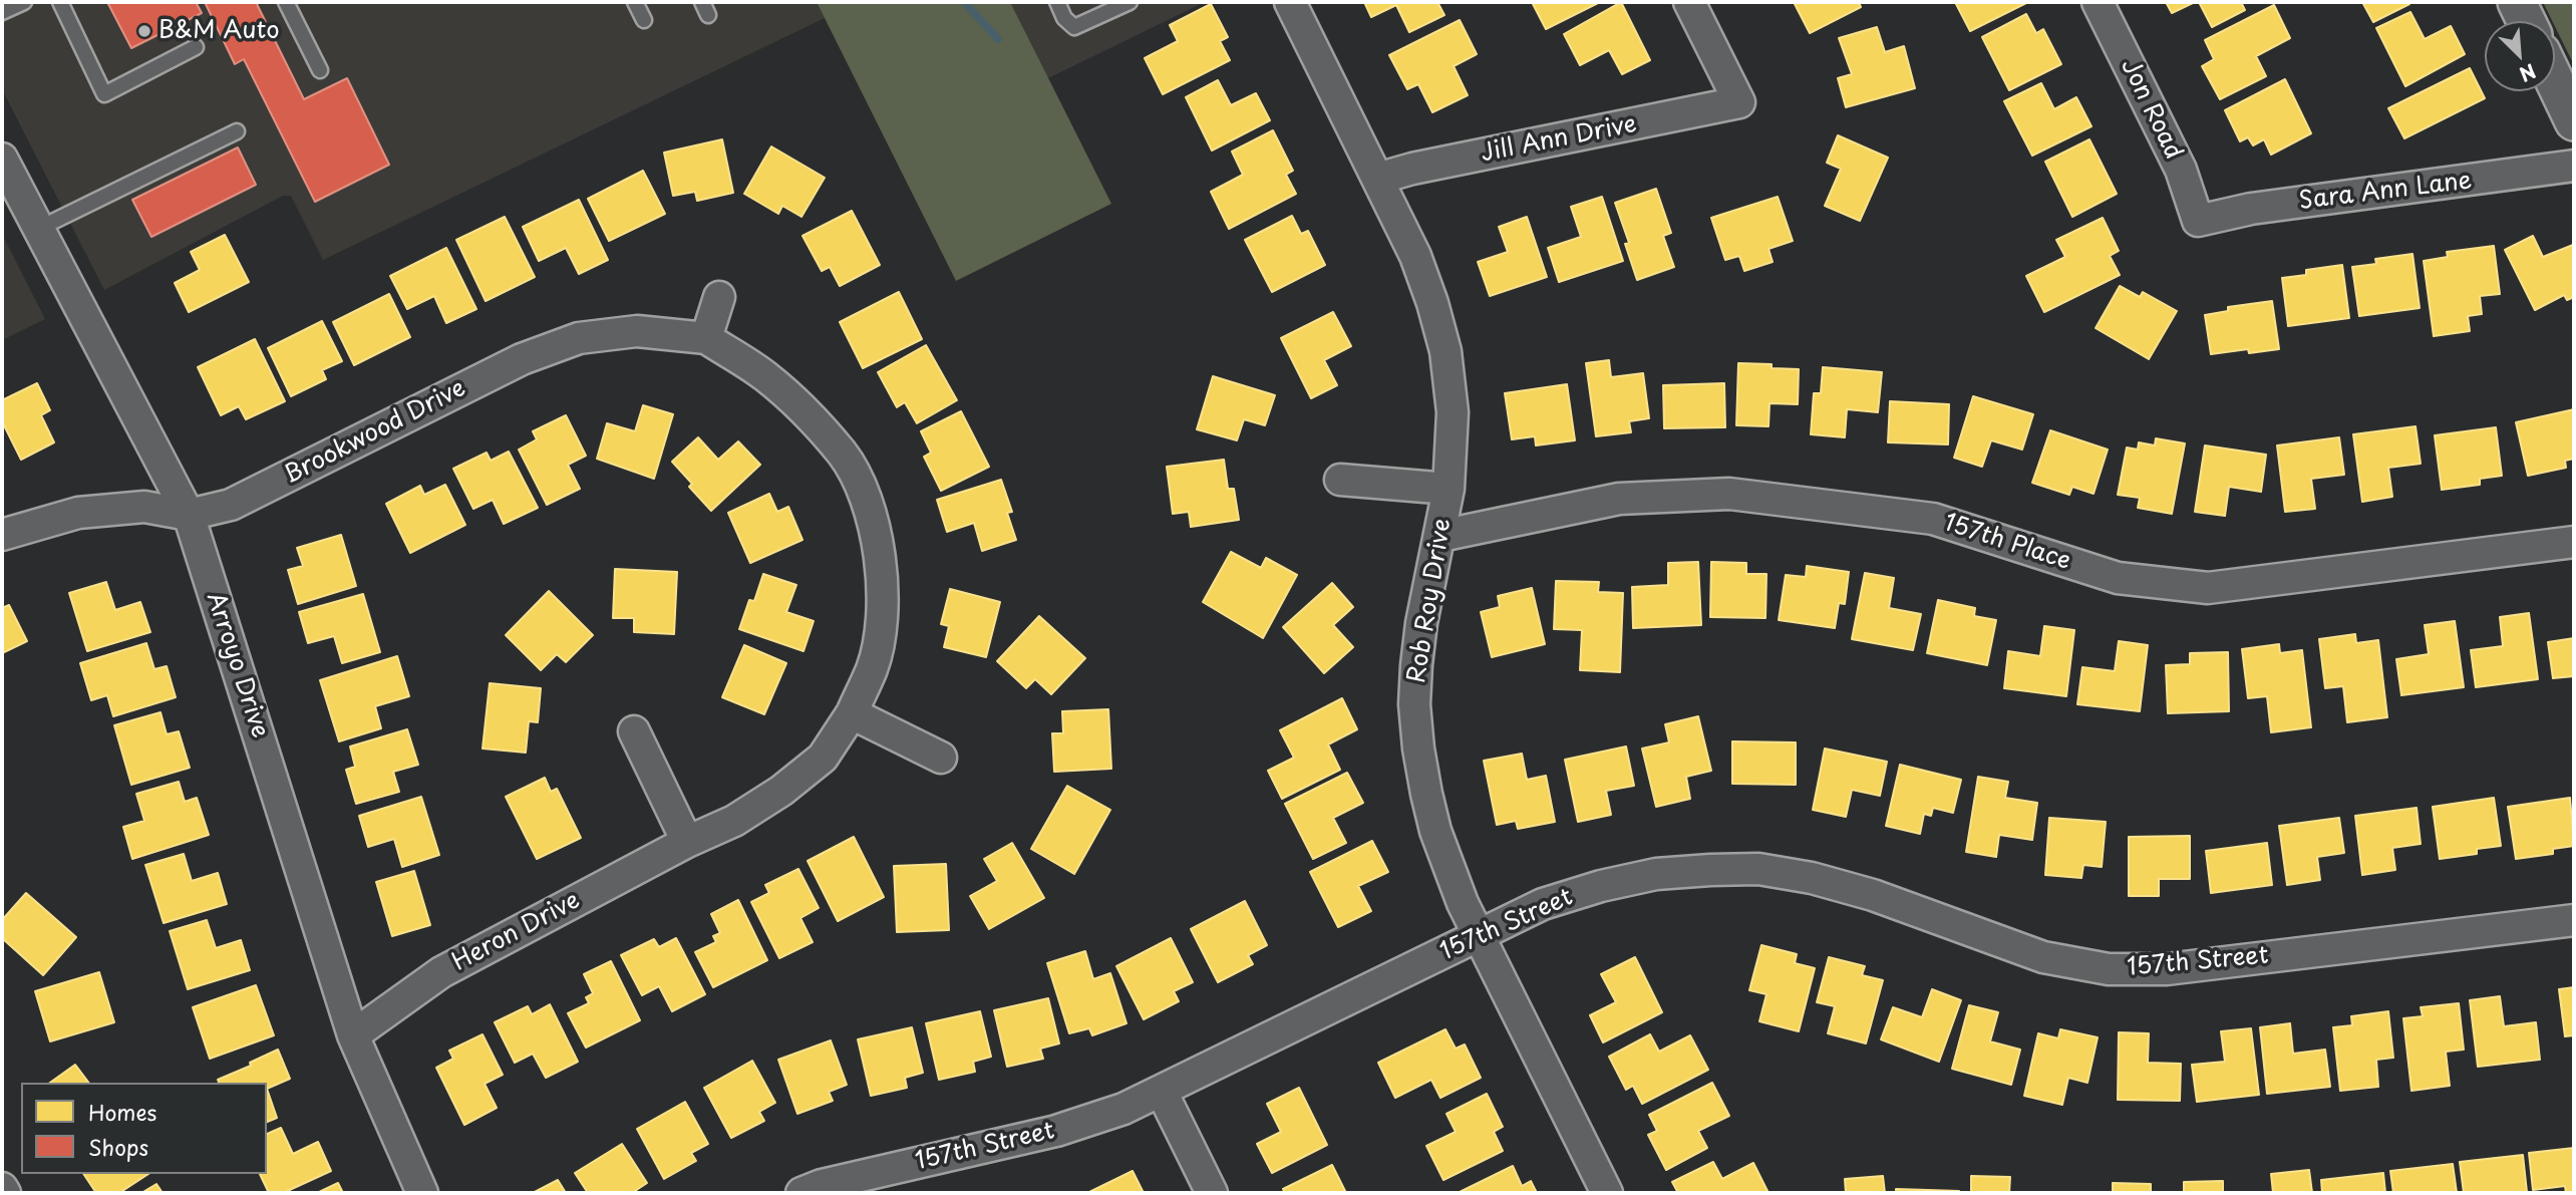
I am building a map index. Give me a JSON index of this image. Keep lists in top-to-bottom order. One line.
{"streets":{"street":["Jon Road","Jill Ann Drive","Sara Ann Lane","Brookwood Drive","157th Place","Rob Roy Drive","Arroyo Drive","157th Street","Heron Drive"]},"crossings":[["Jon Road","Sara Ann Lane"],["Jill Ann Drive","Rob Roy Drive"],["Brookwood Drive","Arroyo Drive"],["Brookwood Drive","Heron Drive"],["157th Place","Rob Roy Drive"],["Rob Roy Drive","157th Street"],["Arroyo Drive","Heron Drive"]],"places":["B&M Auto"],"legend":["Homes","Shops"],"north":"bottom right"}
